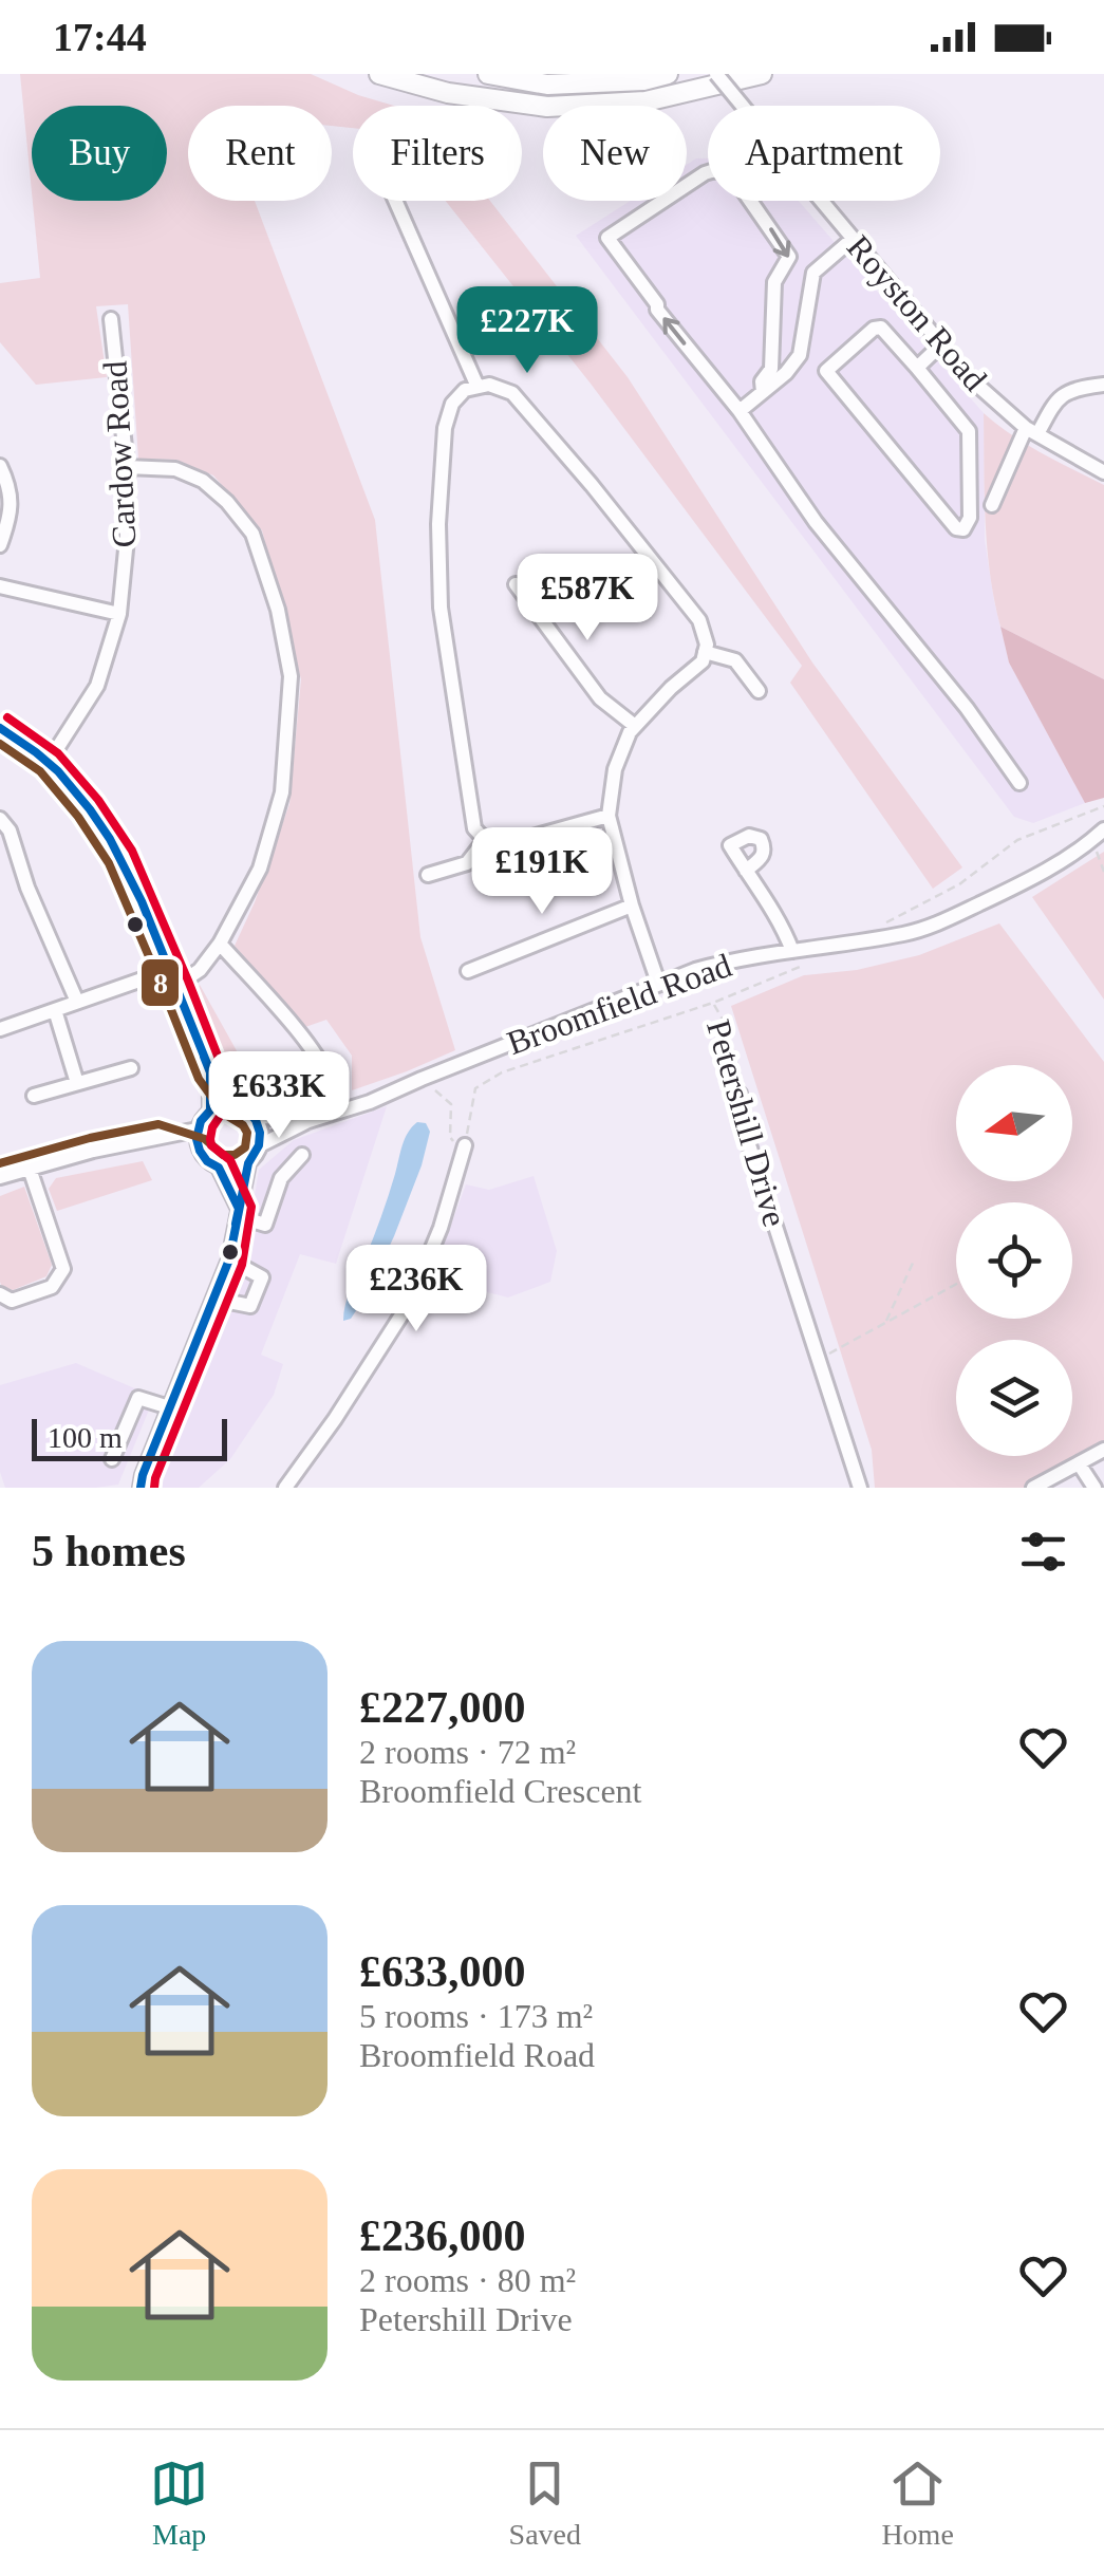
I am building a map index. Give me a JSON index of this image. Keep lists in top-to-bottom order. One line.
{"streets":{"street":["Royston Road","Cardow Road","Broomfield Road","Petershill Drive"]},"lines":["transit line 8"],"scale_bar":"100 m","north":"left","page":{"status":"17:44","chip":["Buy","Rent","Filters","New","Apartment"],"price":["£227K","£587K","£191K","£633K","£236K"],"scale":"100 m","heading":"5 homes","list":[{"name":"£227,000","note":"2 rooms · 72 m² · Broomfield Crescent"},{"name":"£633,000","note":"5 rooms · 173 m² · Broomfield Road"},{"name":"£236,000","note":"2 rooms · 80 m² · Petershill Drive"}],"tabs":["Map","Saved","Home"]}}
